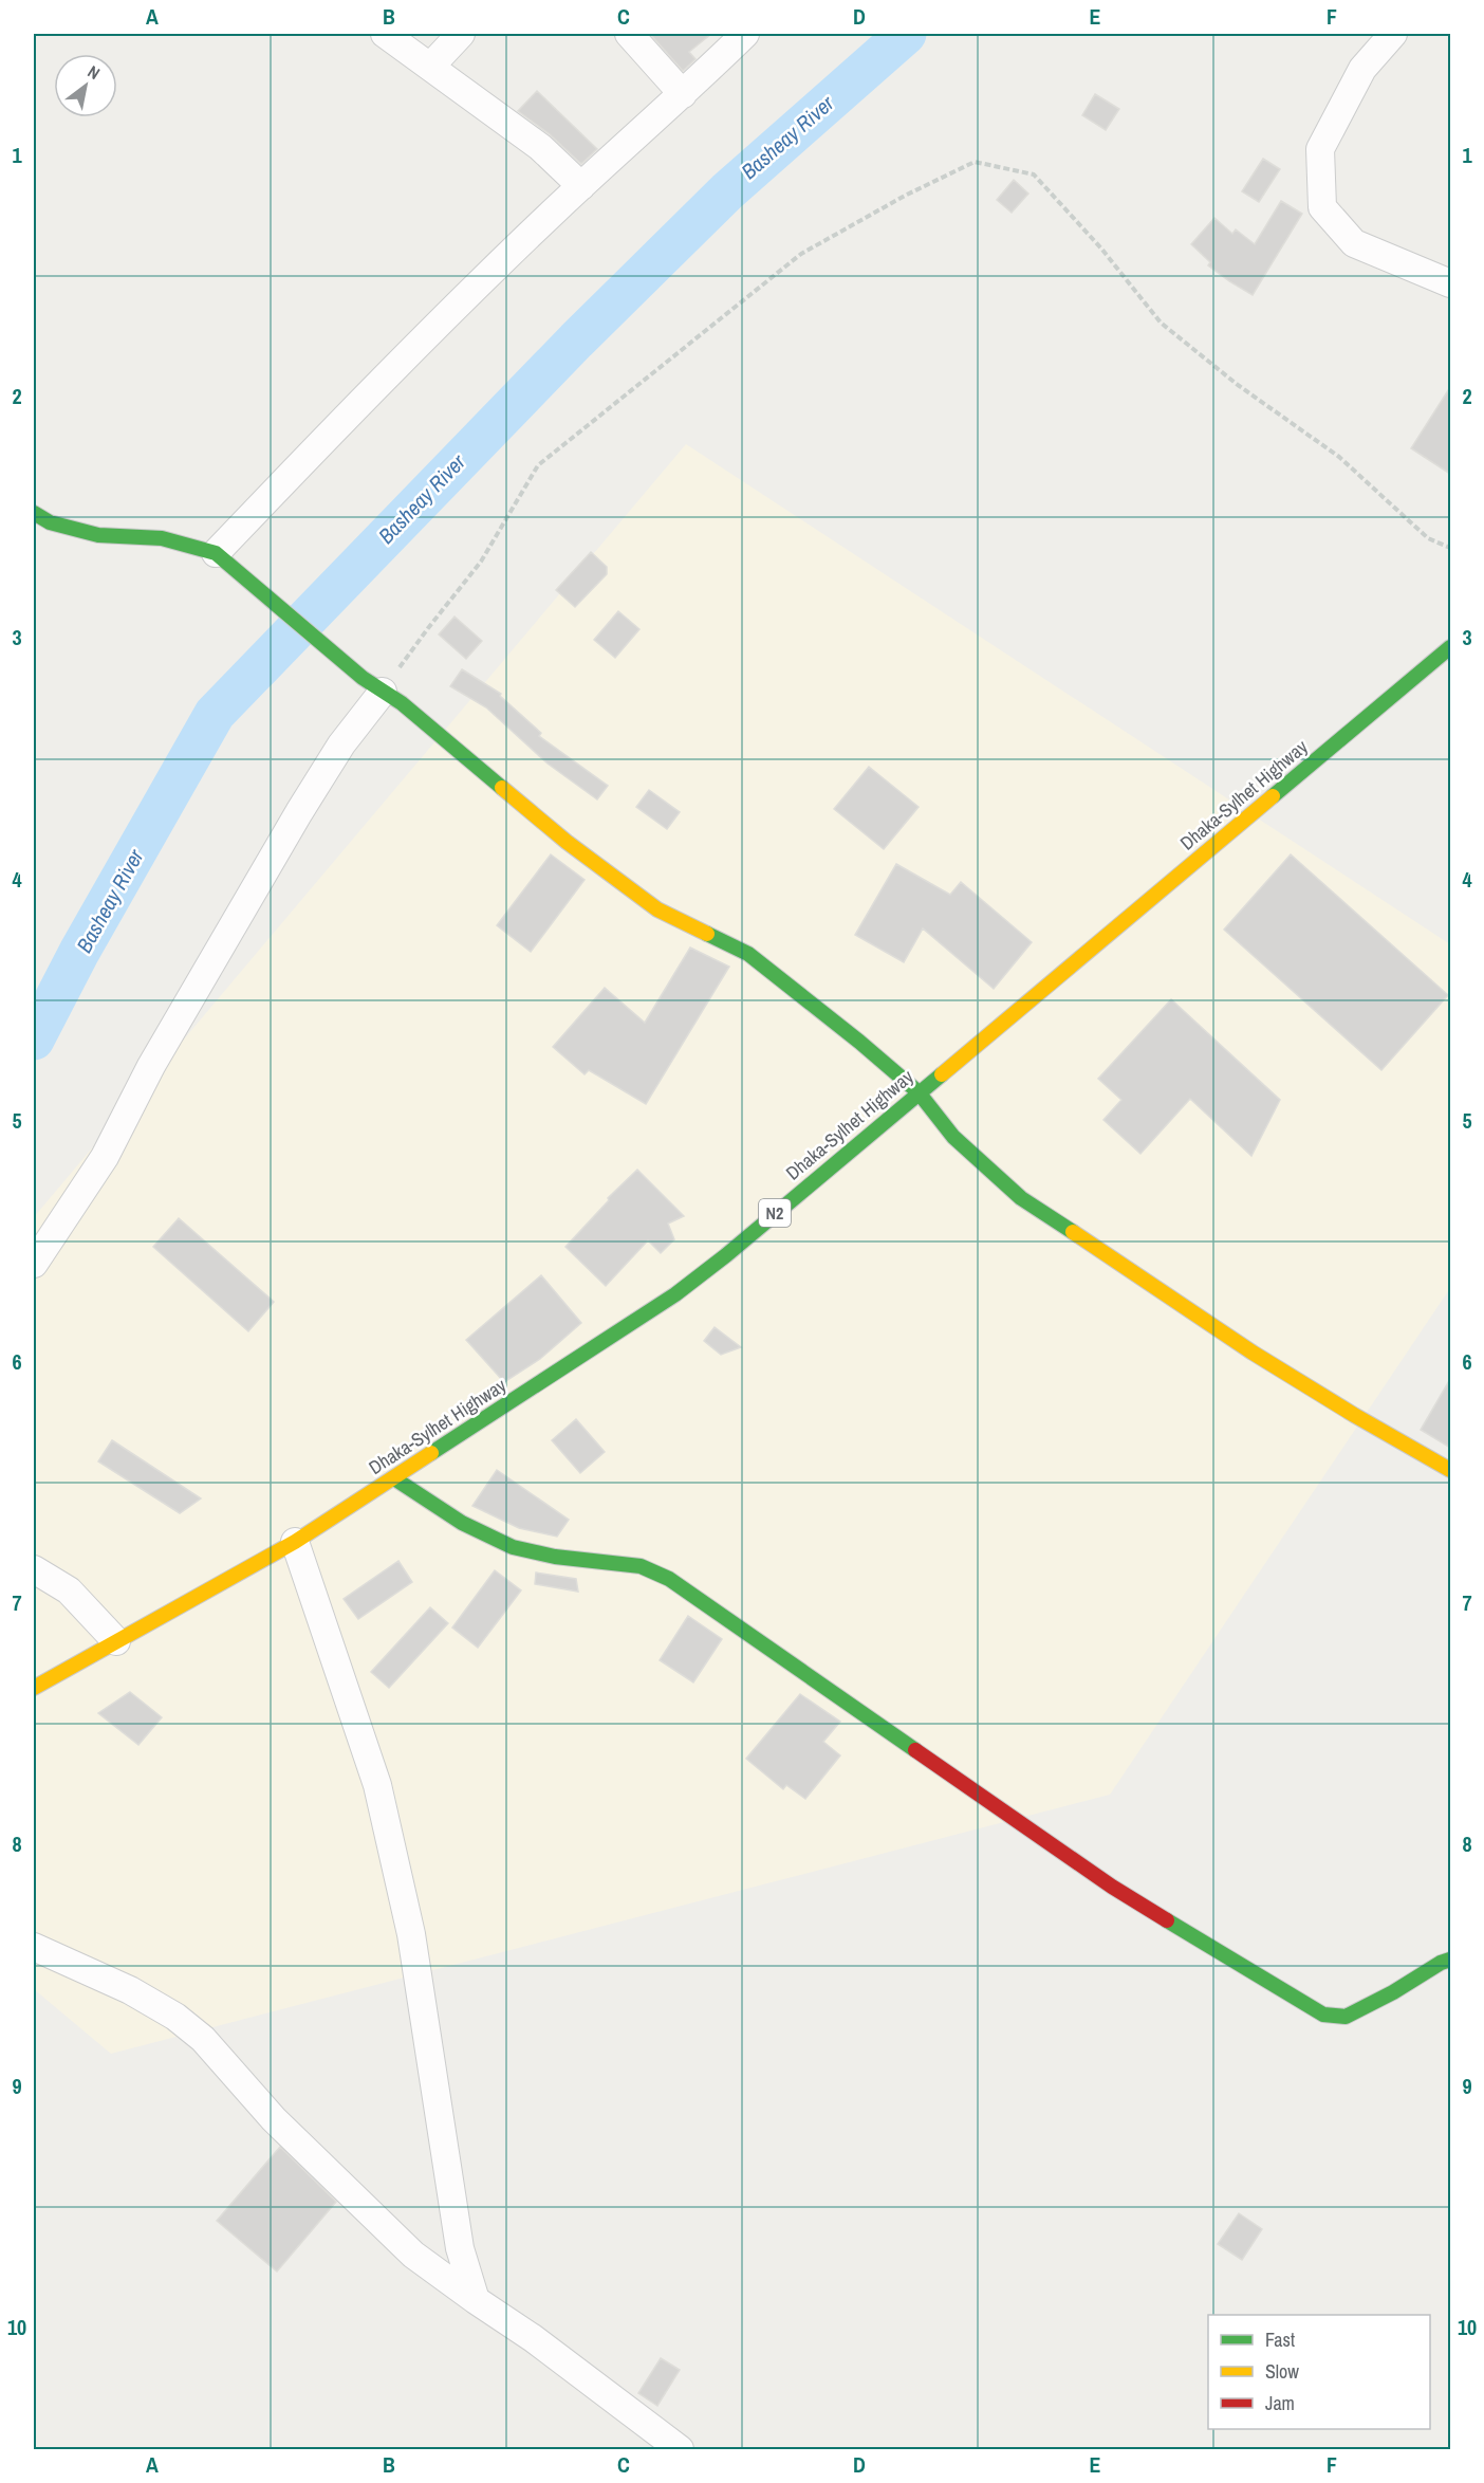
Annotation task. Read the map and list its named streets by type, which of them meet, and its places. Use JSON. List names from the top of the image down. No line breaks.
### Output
{"streets":{"main road":["Dhaka-Sylhet Highway","N2"]},"water":["Basheay River"],"legend":["Fast","Slow","Jam"],"north":"top right","grid":{"columns":["A","B","C","D","E","F"],"rows":["1","2","3","4","5","6","7","8","9","10"]}}
